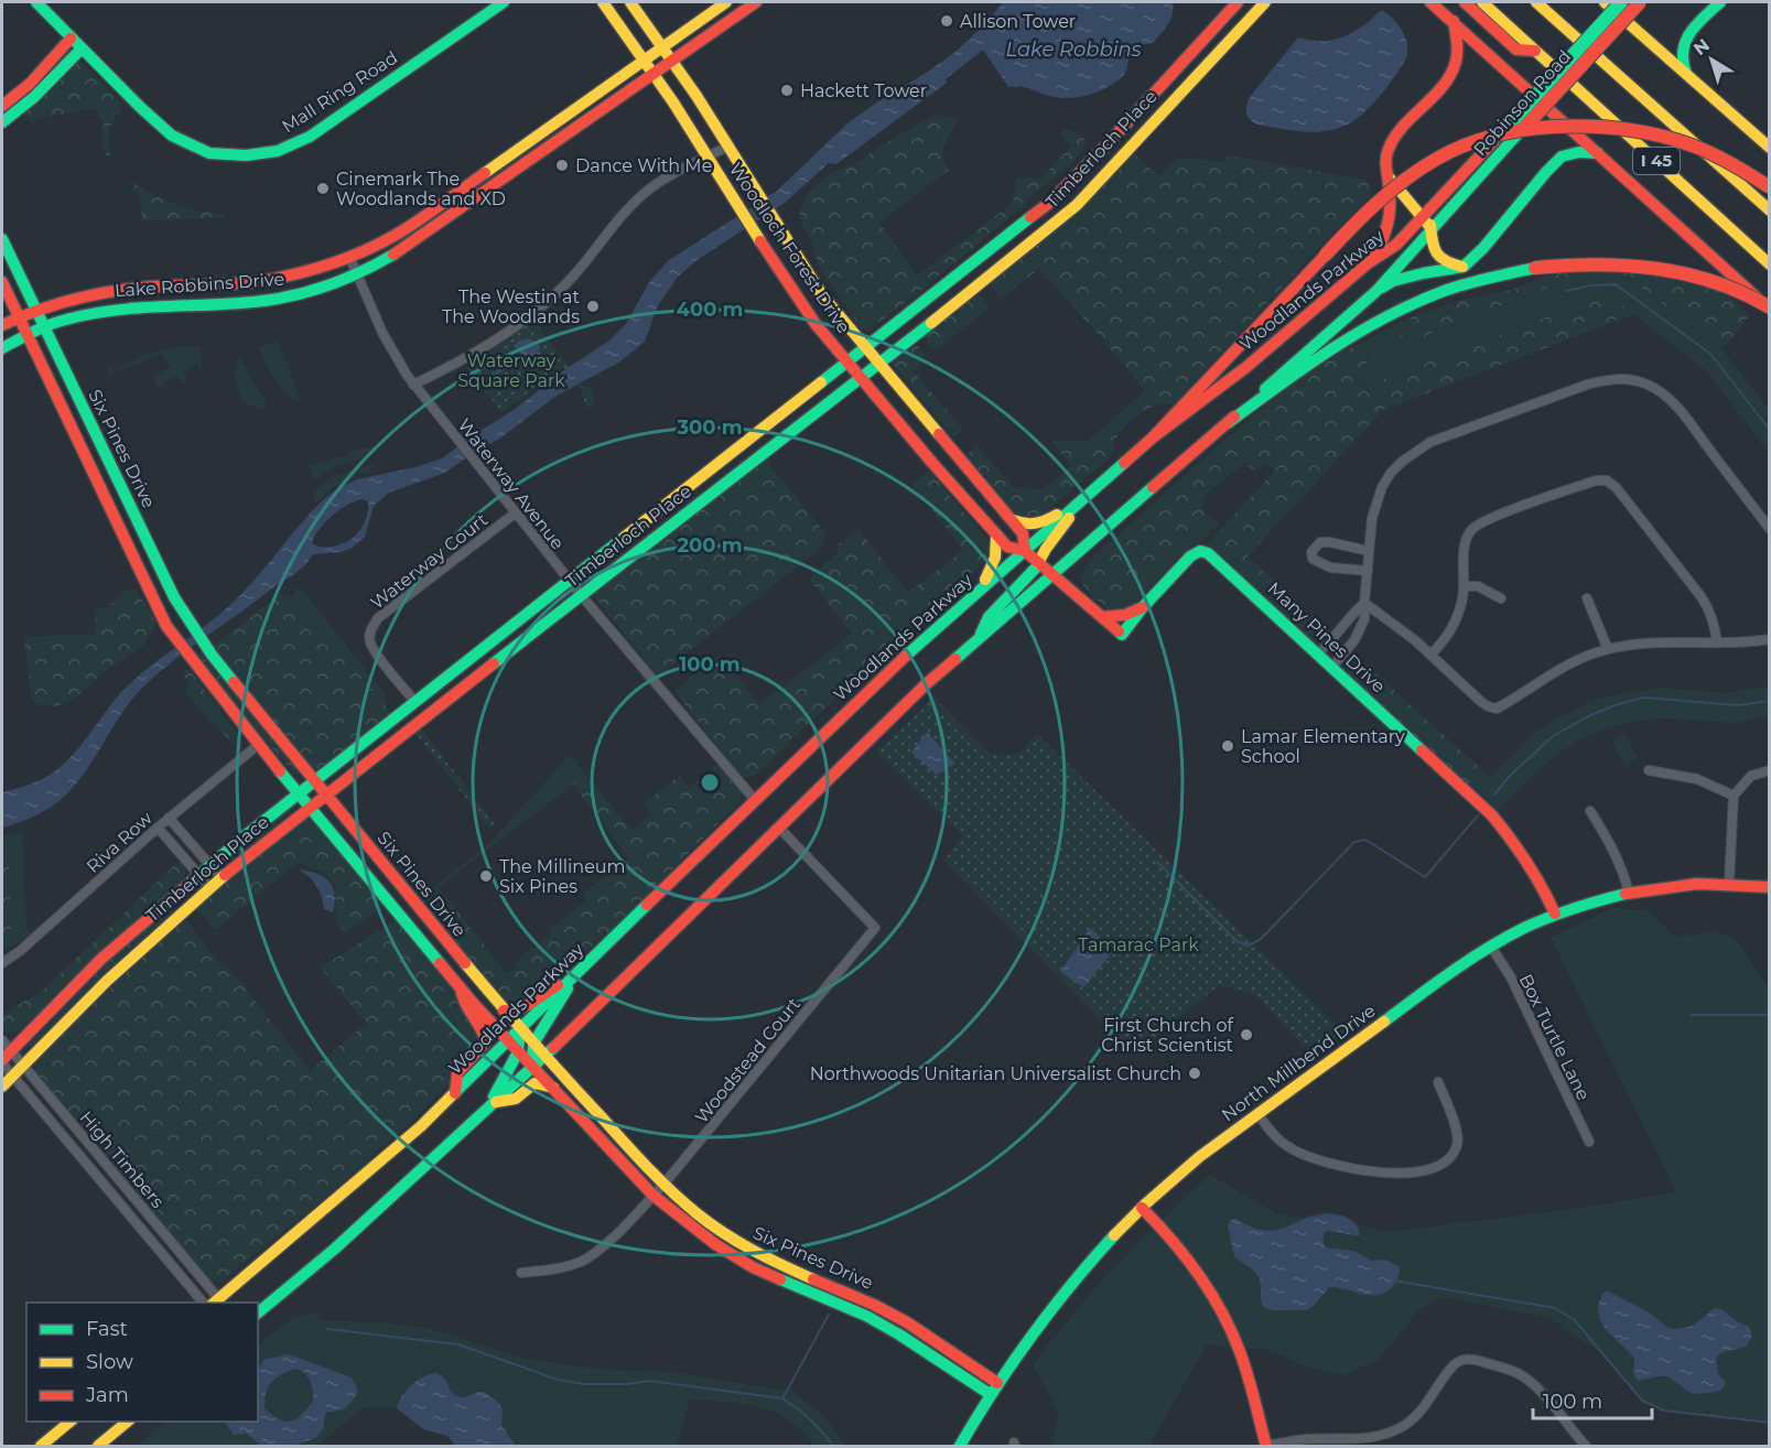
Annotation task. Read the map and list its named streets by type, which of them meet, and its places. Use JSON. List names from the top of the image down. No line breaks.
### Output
{"streets":{"main road":["Mall Ring Road","Robinson Road","Timberloch Place","I 45","Woodloch Forest Drive","Lake Robbins Drive","Woodlands Parkway","Six Pines Drive","Many Pines Drive","North Millbend Drive"],"street":["Waterway Avenue","Waterway Court","Riva Row","Box Turtle Lane","Woodstead Court","High Timbers"]},"crossings":[["Robinson Road","Woodlands Parkway"],["Timberloch Place","Woodloch Forest Drive"],["Timberloch Place","Six Pines Drive"],["Timberloch Place","Waterway Avenue"],["Timberloch Place","Waterway Court"],["Timberloch Place","High Timbers"],["Woodloch Forest Drive","Lake Robbins Drive"],["Woodloch Forest Drive","Woodlands Parkway"],["Woodloch Forest Drive","Many Pines Drive"],["Lake Robbins Drive","Six Pines Drive"],["Lake Robbins Drive","Waterway Avenue"],["Woodlands Parkway","Six Pines Drive"],["Woodlands Parkway","Waterway Avenue"],["Woodlands Parkway","Many Pines Drive"],["Woodlands Parkway","Woodstead Court"],["Woodlands Parkway","High Timbers"],["Six Pines Drive","Riva Row"],["Six Pines Drive","Woodstead Court"],["Six Pines Drive","North Millbend Drive"],["Waterway Avenue","Waterway Court"],["Many Pines Drive","North Millbend Drive"],["Box Turtle Lane","North Millbend Drive"]],"water":["Lake Robbins"],"parks":["Waterway Square Park","Tamarac Park"],"places":["Allison Tower","Hackett Tower","Dance With Me","Cinemark The Woodlands and XD","The Westin at The Woodlands","Lamar Elementary School","The Millineum Six Pines","First Church of Christ Scientist","Northwoods Unitarian Universalist Church"],"legend":["Fast","Slow","Jam"],"scale_bar":"100 m","north":"top left","rings":["400 m","300 m","200 m","100 m"]}
